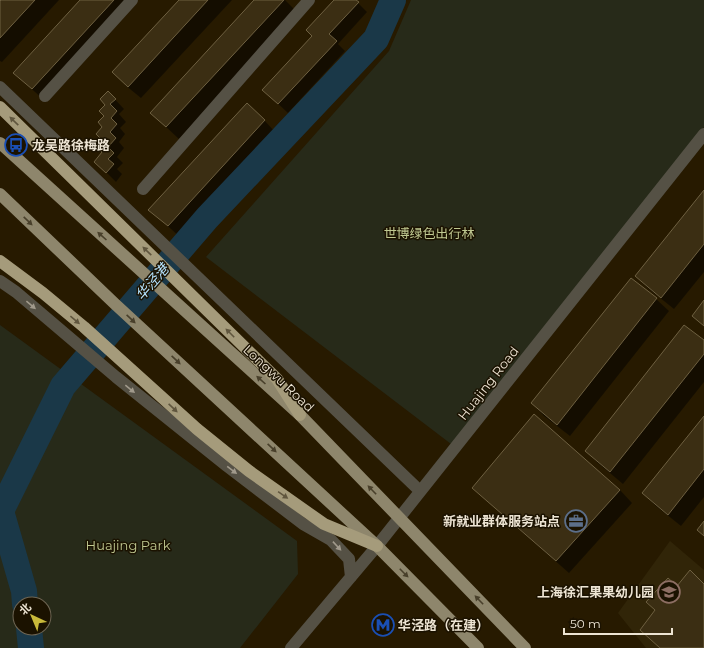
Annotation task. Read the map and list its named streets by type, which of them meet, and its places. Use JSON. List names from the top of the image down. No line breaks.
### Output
{"streets":{"main road":["Longwu Road"],"street":["Huajing Road"]},"crossings":[["Longwu Road","Huajing Road"]],"water":["华泾港"],"parks":["世博绿色出行林","Huajing Park"],"places":{"bus stop":["龙吴路徐梅路"],"office":["新就业群体服务站点"],"school or university":["上海徐汇果果幼儿园"],"metro station":["华泾路（在建）"]},"scale_bar":"50 m","north":"top left"}
